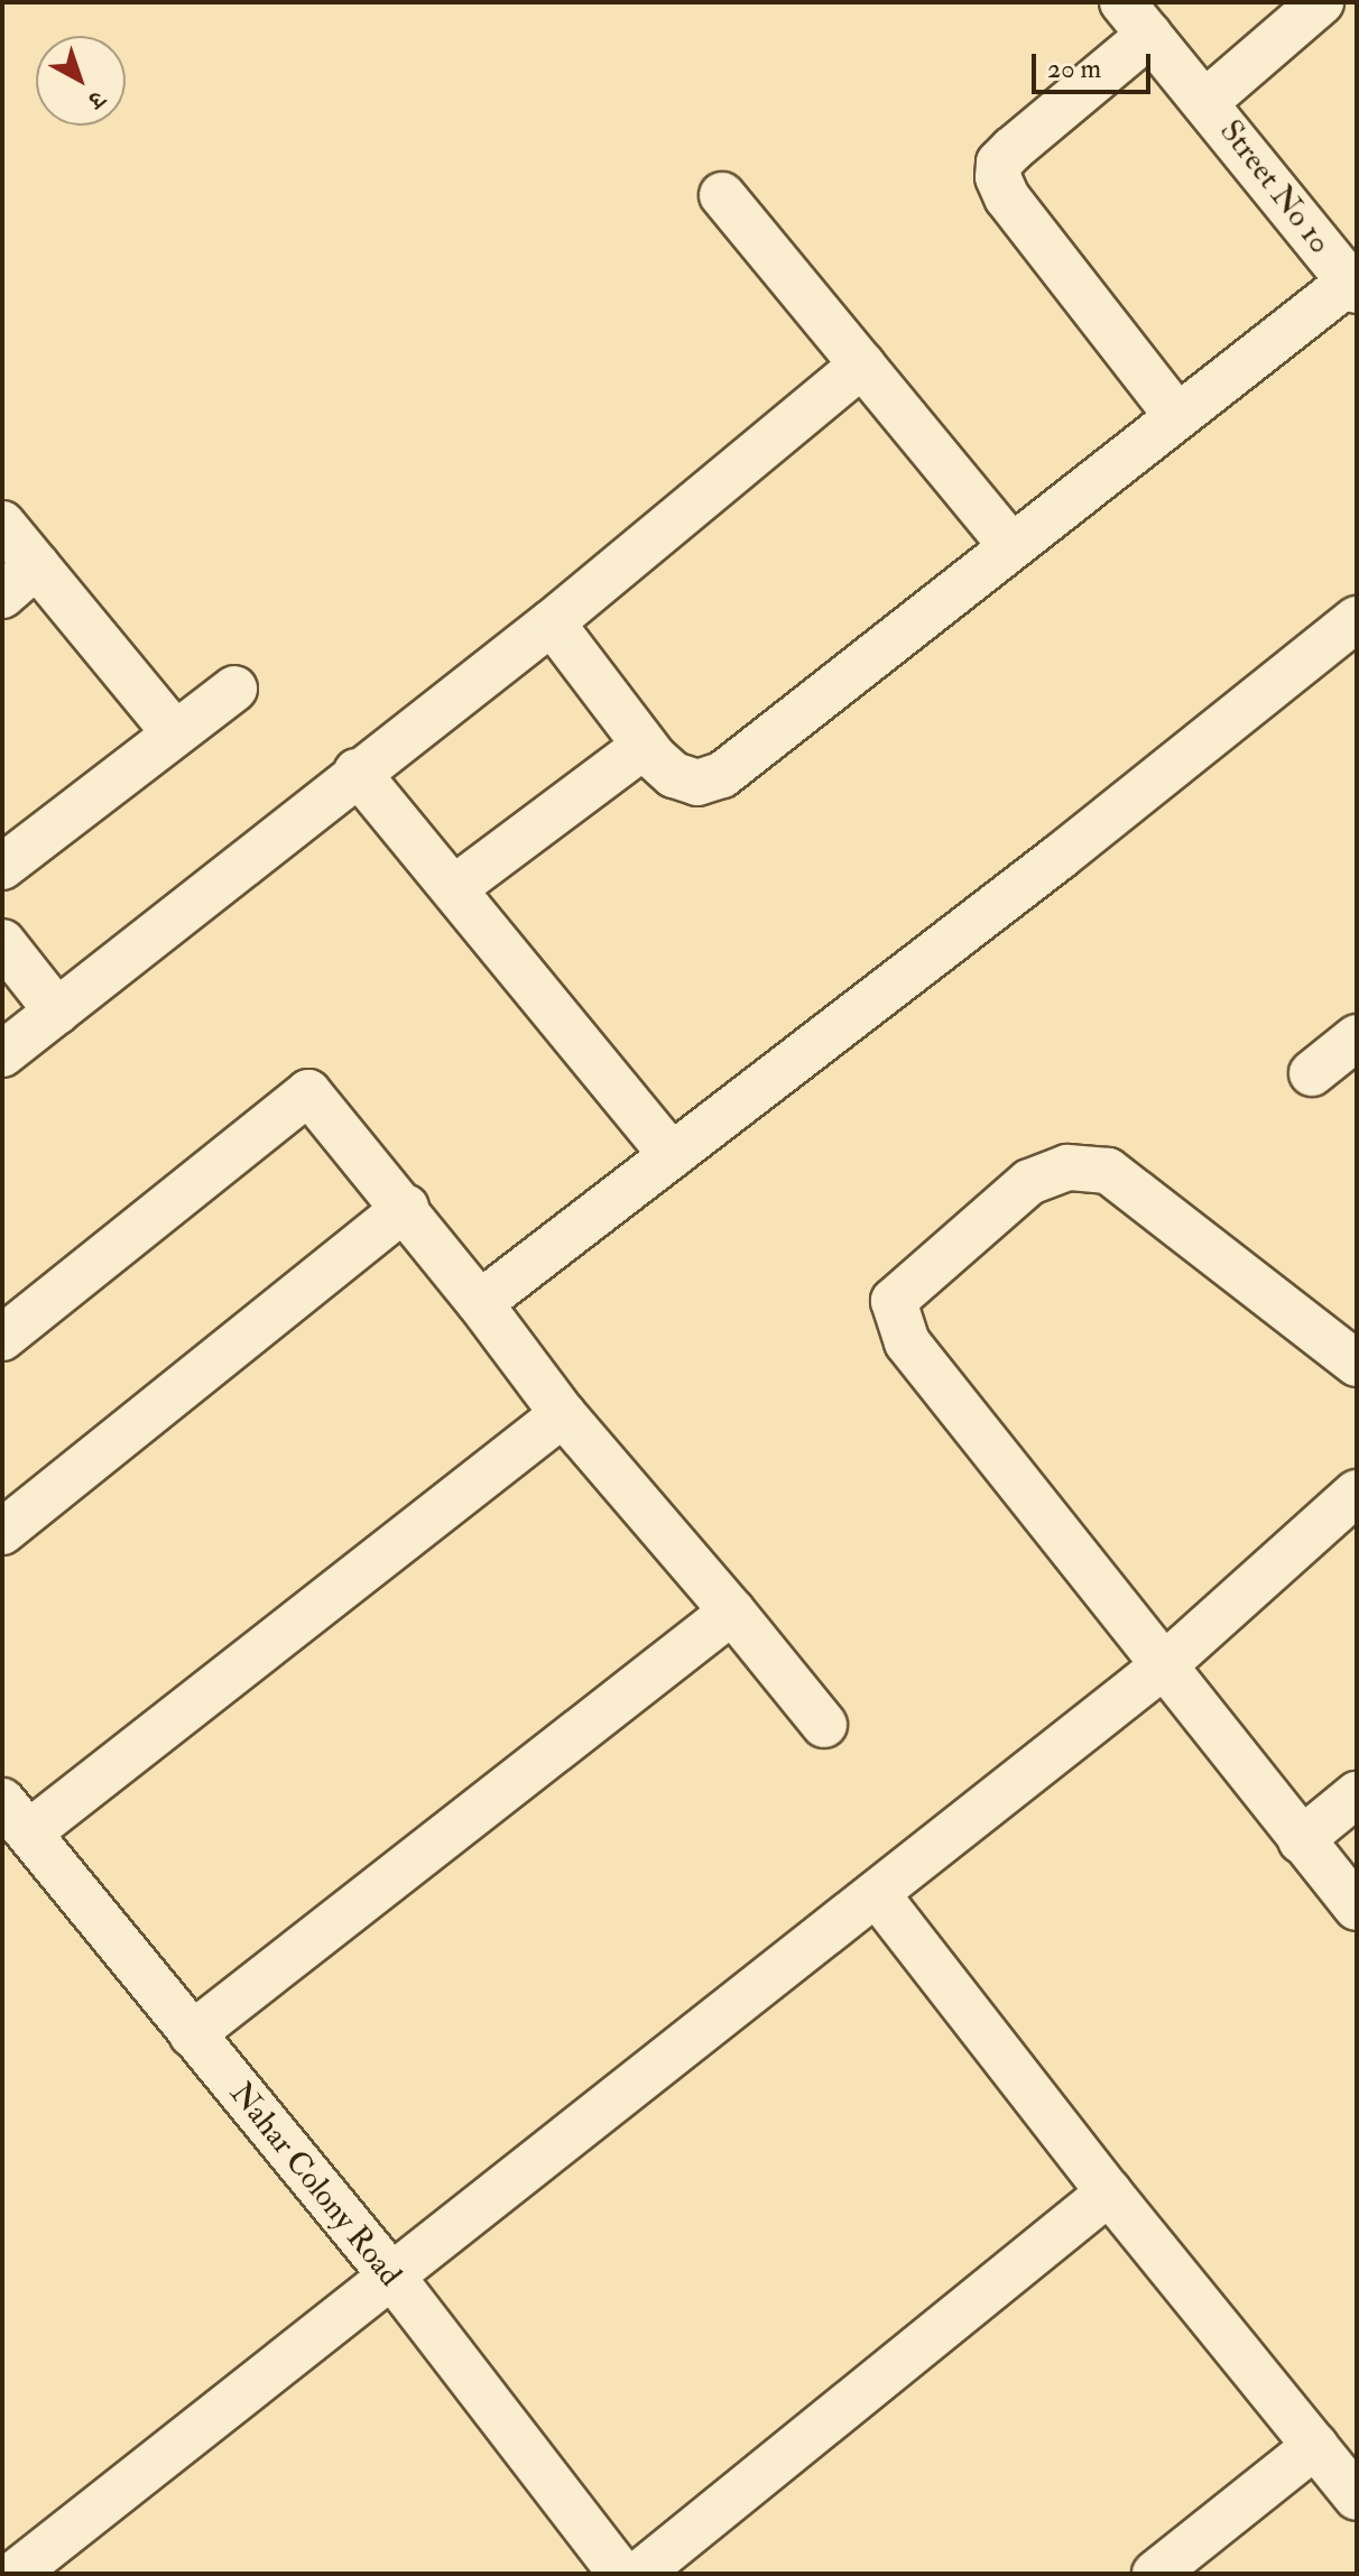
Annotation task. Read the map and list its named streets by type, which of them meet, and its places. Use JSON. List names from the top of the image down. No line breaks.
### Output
{"streets":{"street":["Street No 10","Nahar Colony Road"]},"scale_bar":"20 m","north":"bottom right"}
